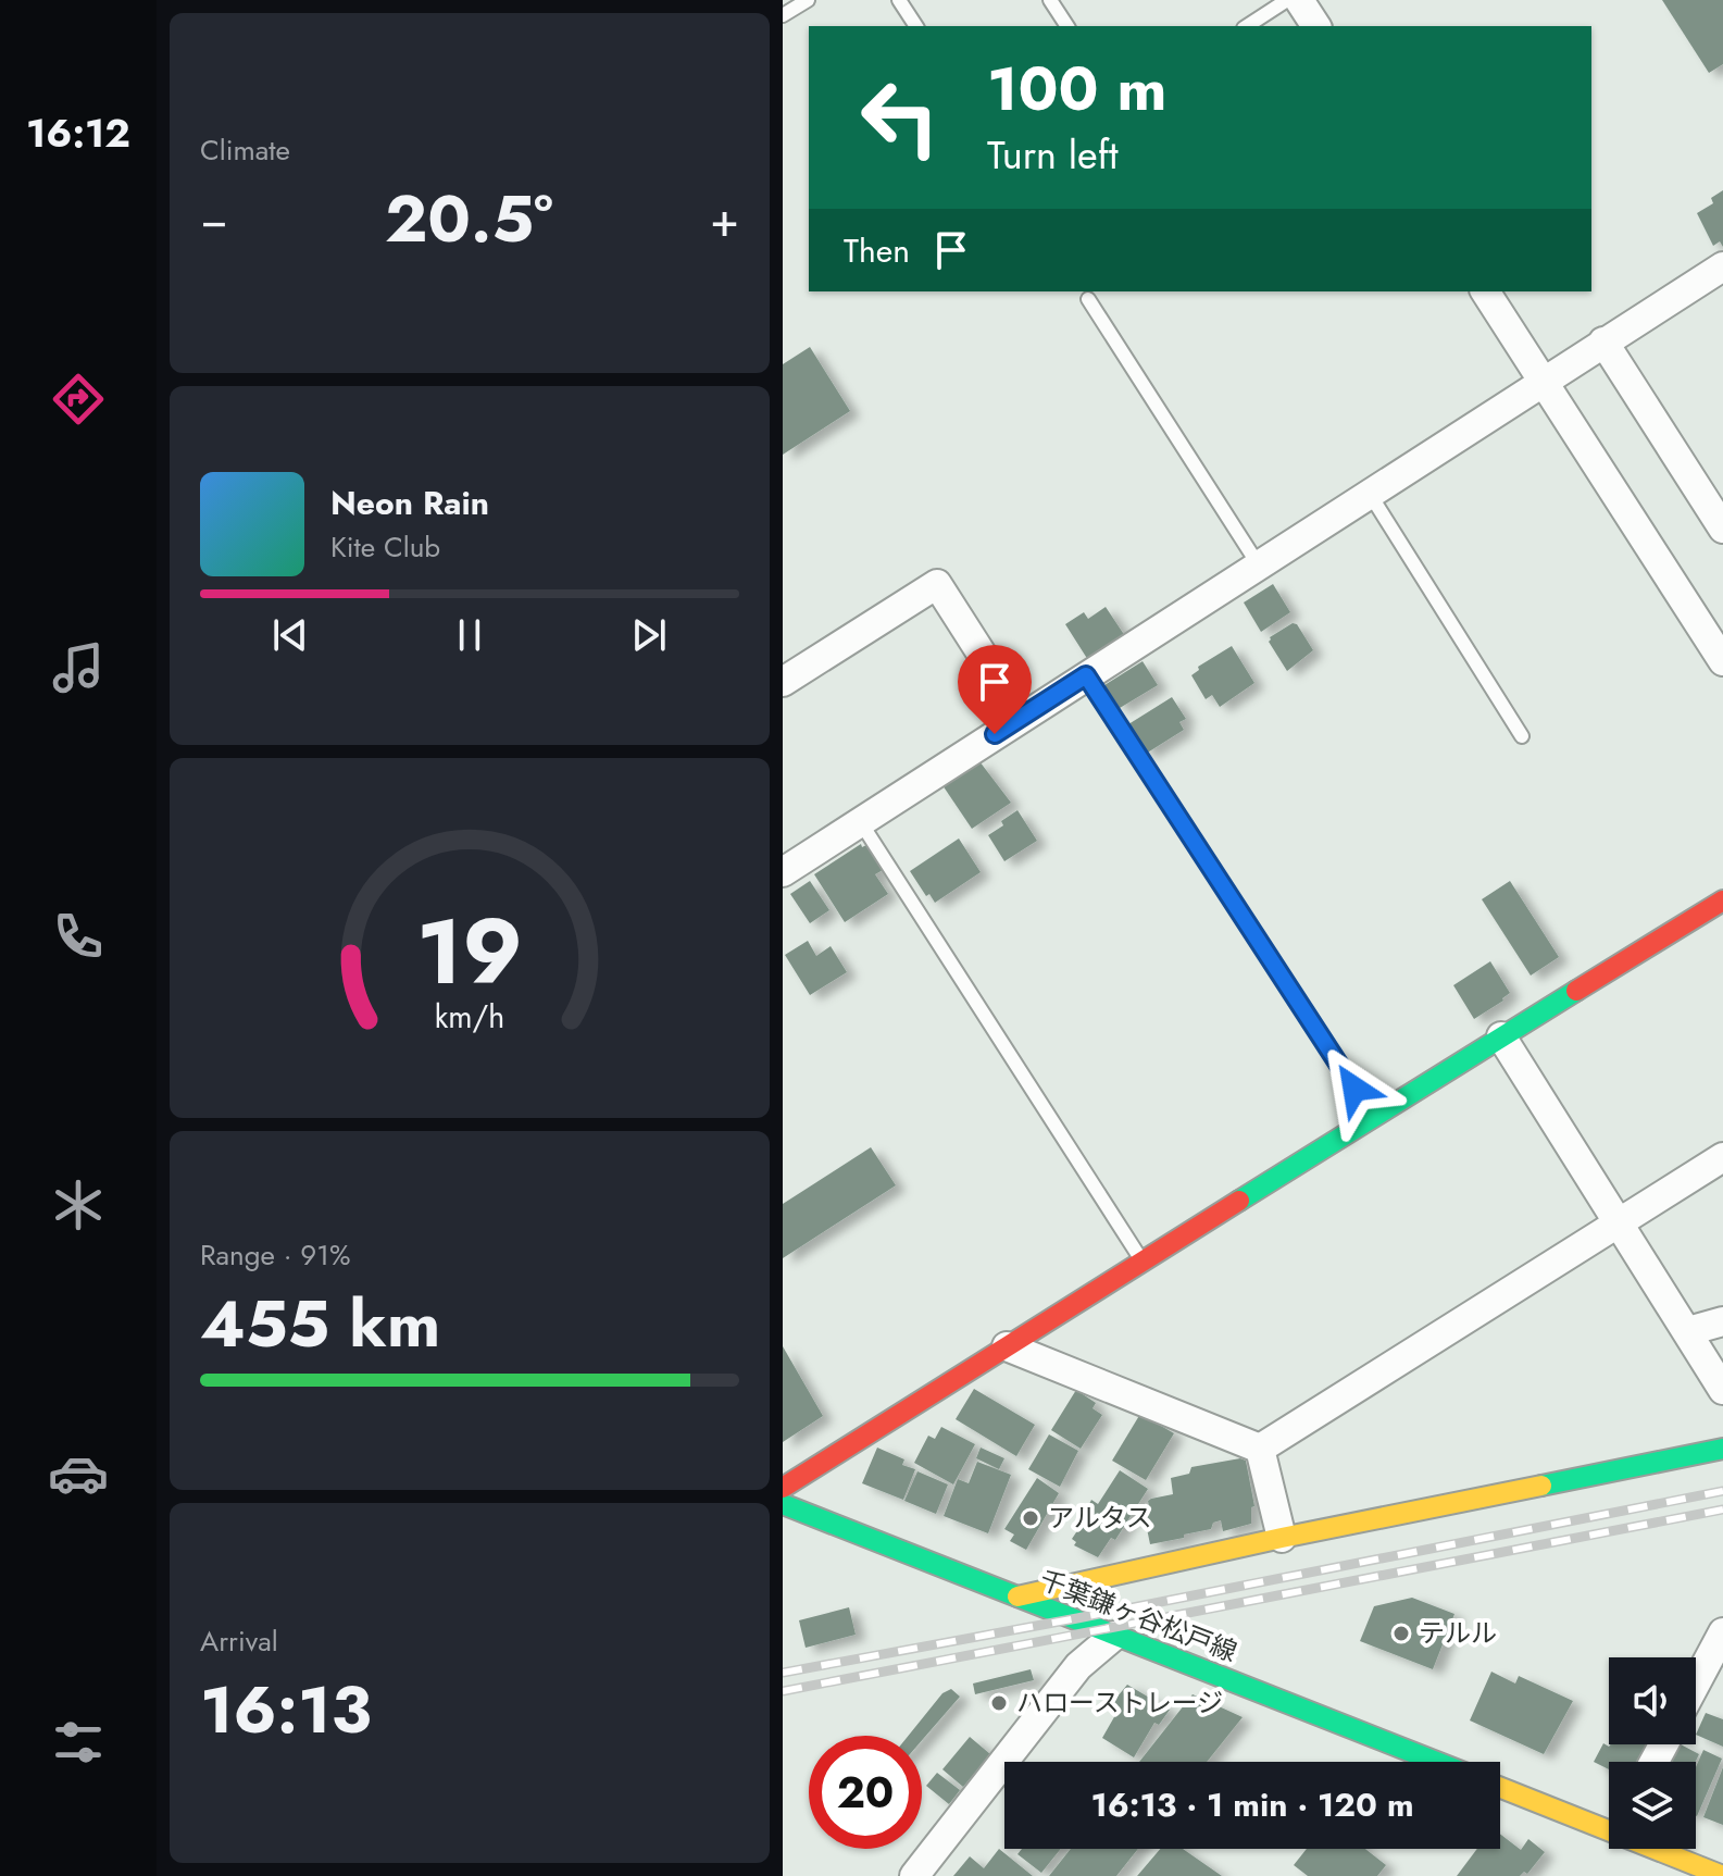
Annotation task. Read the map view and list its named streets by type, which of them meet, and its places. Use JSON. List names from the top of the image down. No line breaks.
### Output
{"streets":{"street":["千葉鎌ヶ谷松戸線"]},"places":["アルタス","テルル","ハローストレージ"],"page":{"tabs":"16:12","tile":["Climate",["Range · 91%","455 km"],["Arrival","16:13"]],"turn":["100 m","Turn left"],"heat":["−","20.5°","+"],"then":"Then","song":["Neon Rain","Kite Club"],"limit":"20","trip":"16:13 · 1 min · 120 m","gauge":["19","km/h"]}}
